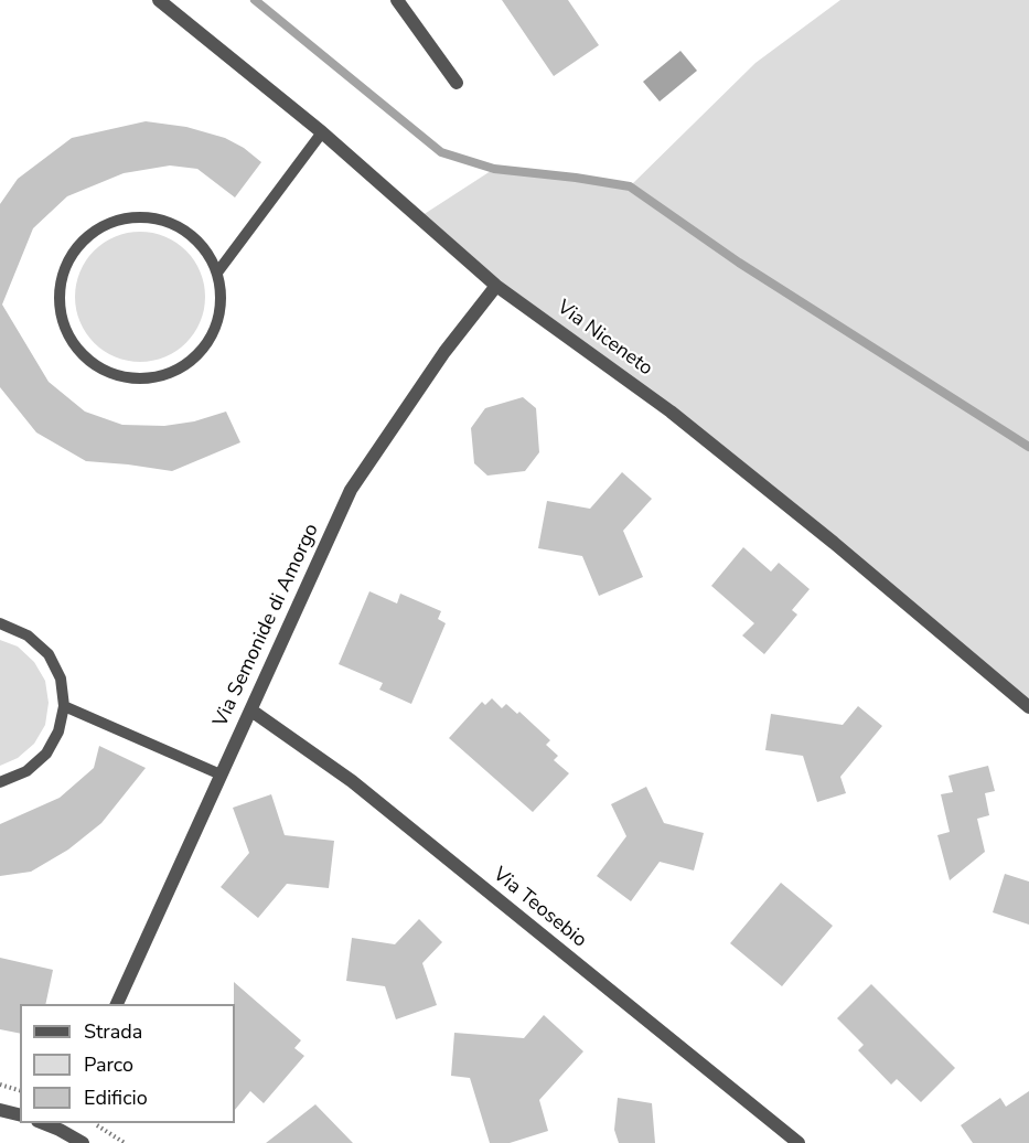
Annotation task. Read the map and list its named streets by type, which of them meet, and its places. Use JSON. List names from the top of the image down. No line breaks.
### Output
{"streets":{"street":["Via Niceneto","Via Semonide di Amorgo","Via Teosebio"]},"crossings":[["Via Niceneto","Via Semonide di Amorgo"],["Via Semonide di Amorgo","Via Teosebio"]],"legend":["Strada","Parco","Edificio"]}
